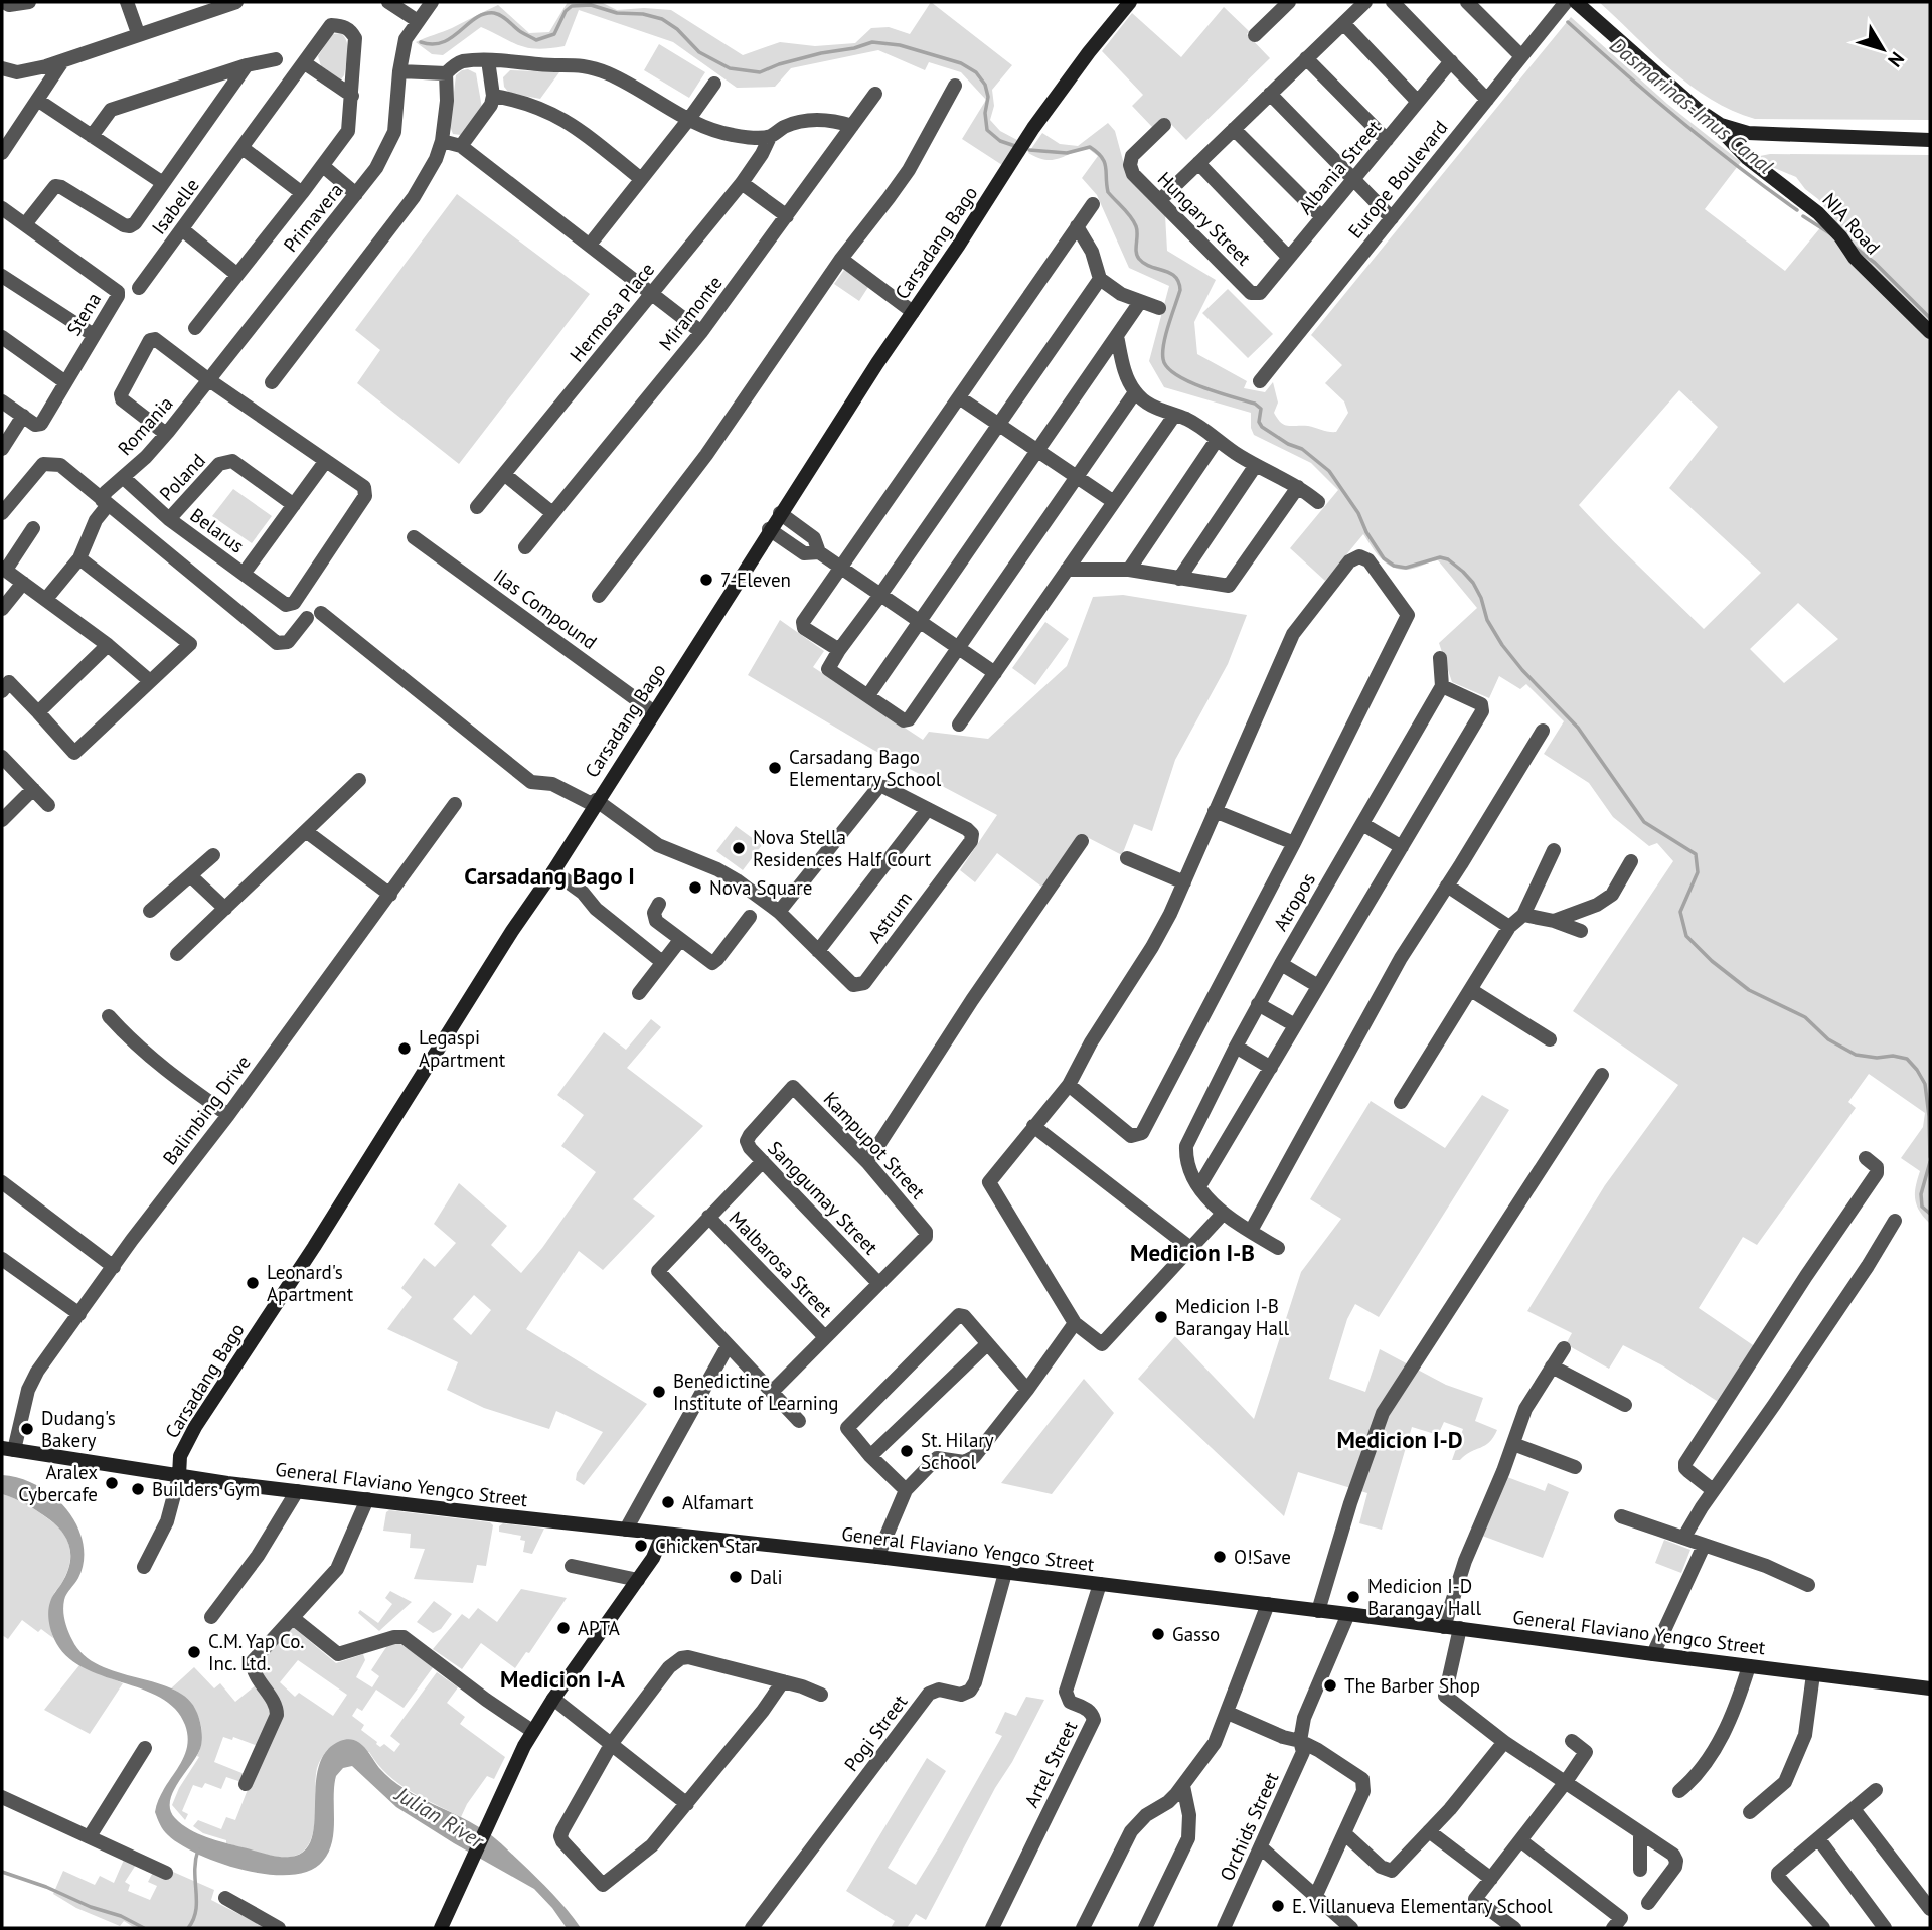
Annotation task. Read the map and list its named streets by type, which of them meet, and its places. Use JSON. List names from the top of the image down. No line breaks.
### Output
{"streets":{"street":["Albania Street","Europe Boulevard","Isabelle","Primavera","Hungary Street","NIA Road","Carsadang Bago","Hermosa Place","Miramonte","Stena","Romania","Poland","Belarus","Ilas Compound","Atropos","Astrum","Balimbing Drive","Kampupot Street","Sanggumay Street","Malbarosa Street","General Flaviano Yengco Street","Pogi Street","Artel Street","Orchids Street"]},"crossings":[["Albania Street","Hungary Street"],["Primavera","Romania"],["Carsadang Bago","Ilas Compound"],["Carsadang Bago","General Flaviano Yengco Street"],["Romania","Belarus"],["Poland","Belarus"],["Balimbing Drive","General Flaviano Yengco Street"],["Kampupot Street","Sanggumay Street"],["General Flaviano Yengco Street","Pogi Street"],["General Flaviano Yengco Street","Artel Street"],["General Flaviano Yengco Street","Orchids Street"]],"districts":["Carsadang Bago I","Medicion I-B","Medicion I-D","Medicion I-A"],"water":["Dasmarinas-Imus Canal","Julian River"],"places":["7-Eleven","Carsadang Bago Elementary School","Nova Stella Residences Half Court","Nova Square","Legaspi Apartment","Leonard's Apartment","Medicion I-B Barangay Hall","Benedictine Institute of Learning","Dudang's Bakery","St. Hilary School","Aralex Cybercafe","Builders Gym","Alfamart","Chicken Star","O!Save","Dali","Medicion I-D Barangay Hall","APTA","Gasso","C.M. Yap Co. Inc. Ltd.","The Barber Shop","E. Villanueva Elementary School"],"north":"bottom right"}
